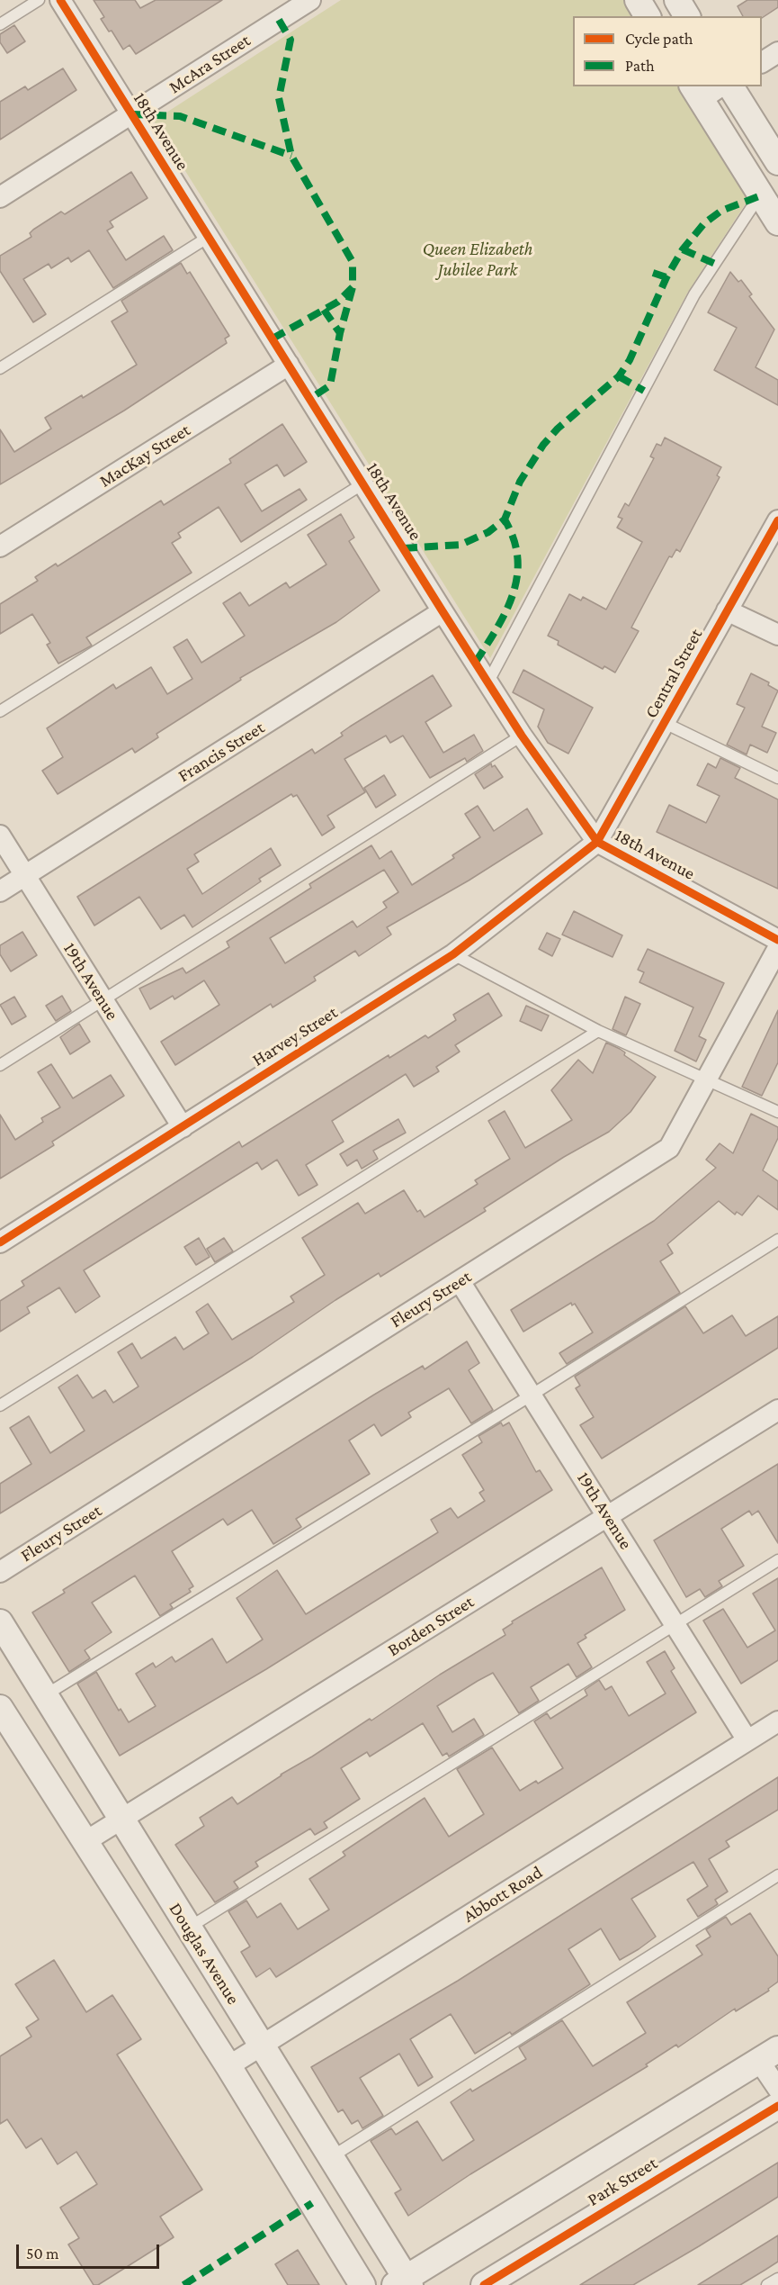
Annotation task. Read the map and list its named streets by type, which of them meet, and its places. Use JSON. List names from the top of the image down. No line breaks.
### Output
{"streets":{"street":["McAra Street","18th Avenue","MacKay Street","Central Street","Francis Street","19th Avenue","Harvey Street","Fleury Street","Borden Street","Abbott Road","Douglas Avenue","Park Street"]},"crossings":[["McAra Street","18th Avenue"],["18th Avenue","MacKay Street"],["18th Avenue","Central Street"],["18th Avenue","Francis Street"],["18th Avenue","Harvey Street"],["Central Street","Harvey Street"],["Francis Street","19th Avenue"],["19th Avenue","Harvey Street"],["19th Avenue","Fleury Street"],["19th Avenue","Borden Street"],["19th Avenue","Abbott Road"],["Borden Street","Douglas Avenue"],["Abbott Road","Douglas Avenue"],["Douglas Avenue","Park Street"]],"parks":["Queen Elizabeth Jubilee Park"],"legend":["Cycle path","Path"],"scale_bar":"50 m"}
